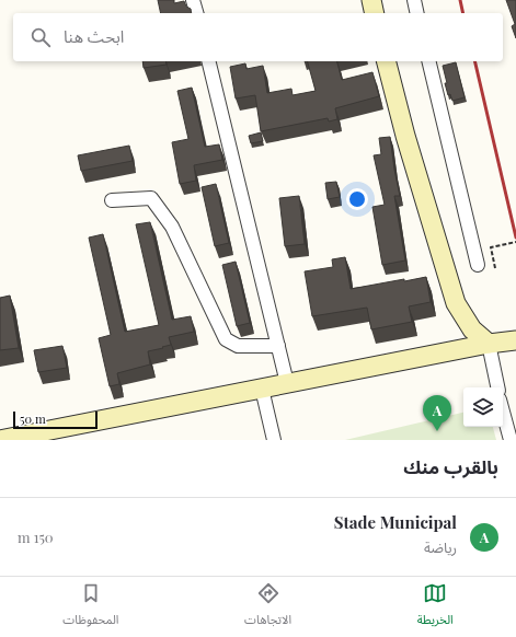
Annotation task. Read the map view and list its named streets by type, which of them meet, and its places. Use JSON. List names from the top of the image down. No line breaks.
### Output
{"scale_bar":"50 m","page":{"search":"ابحث هنا","pins":"A","scale":"50 m","heading":"بالقرب منك","list":[{"mark":"A","name":"Stade Municipal","note":"رياضة","value":"150 m"}],"nav":["الخريطة","الاتجاهات","المحفوظات"]}}
